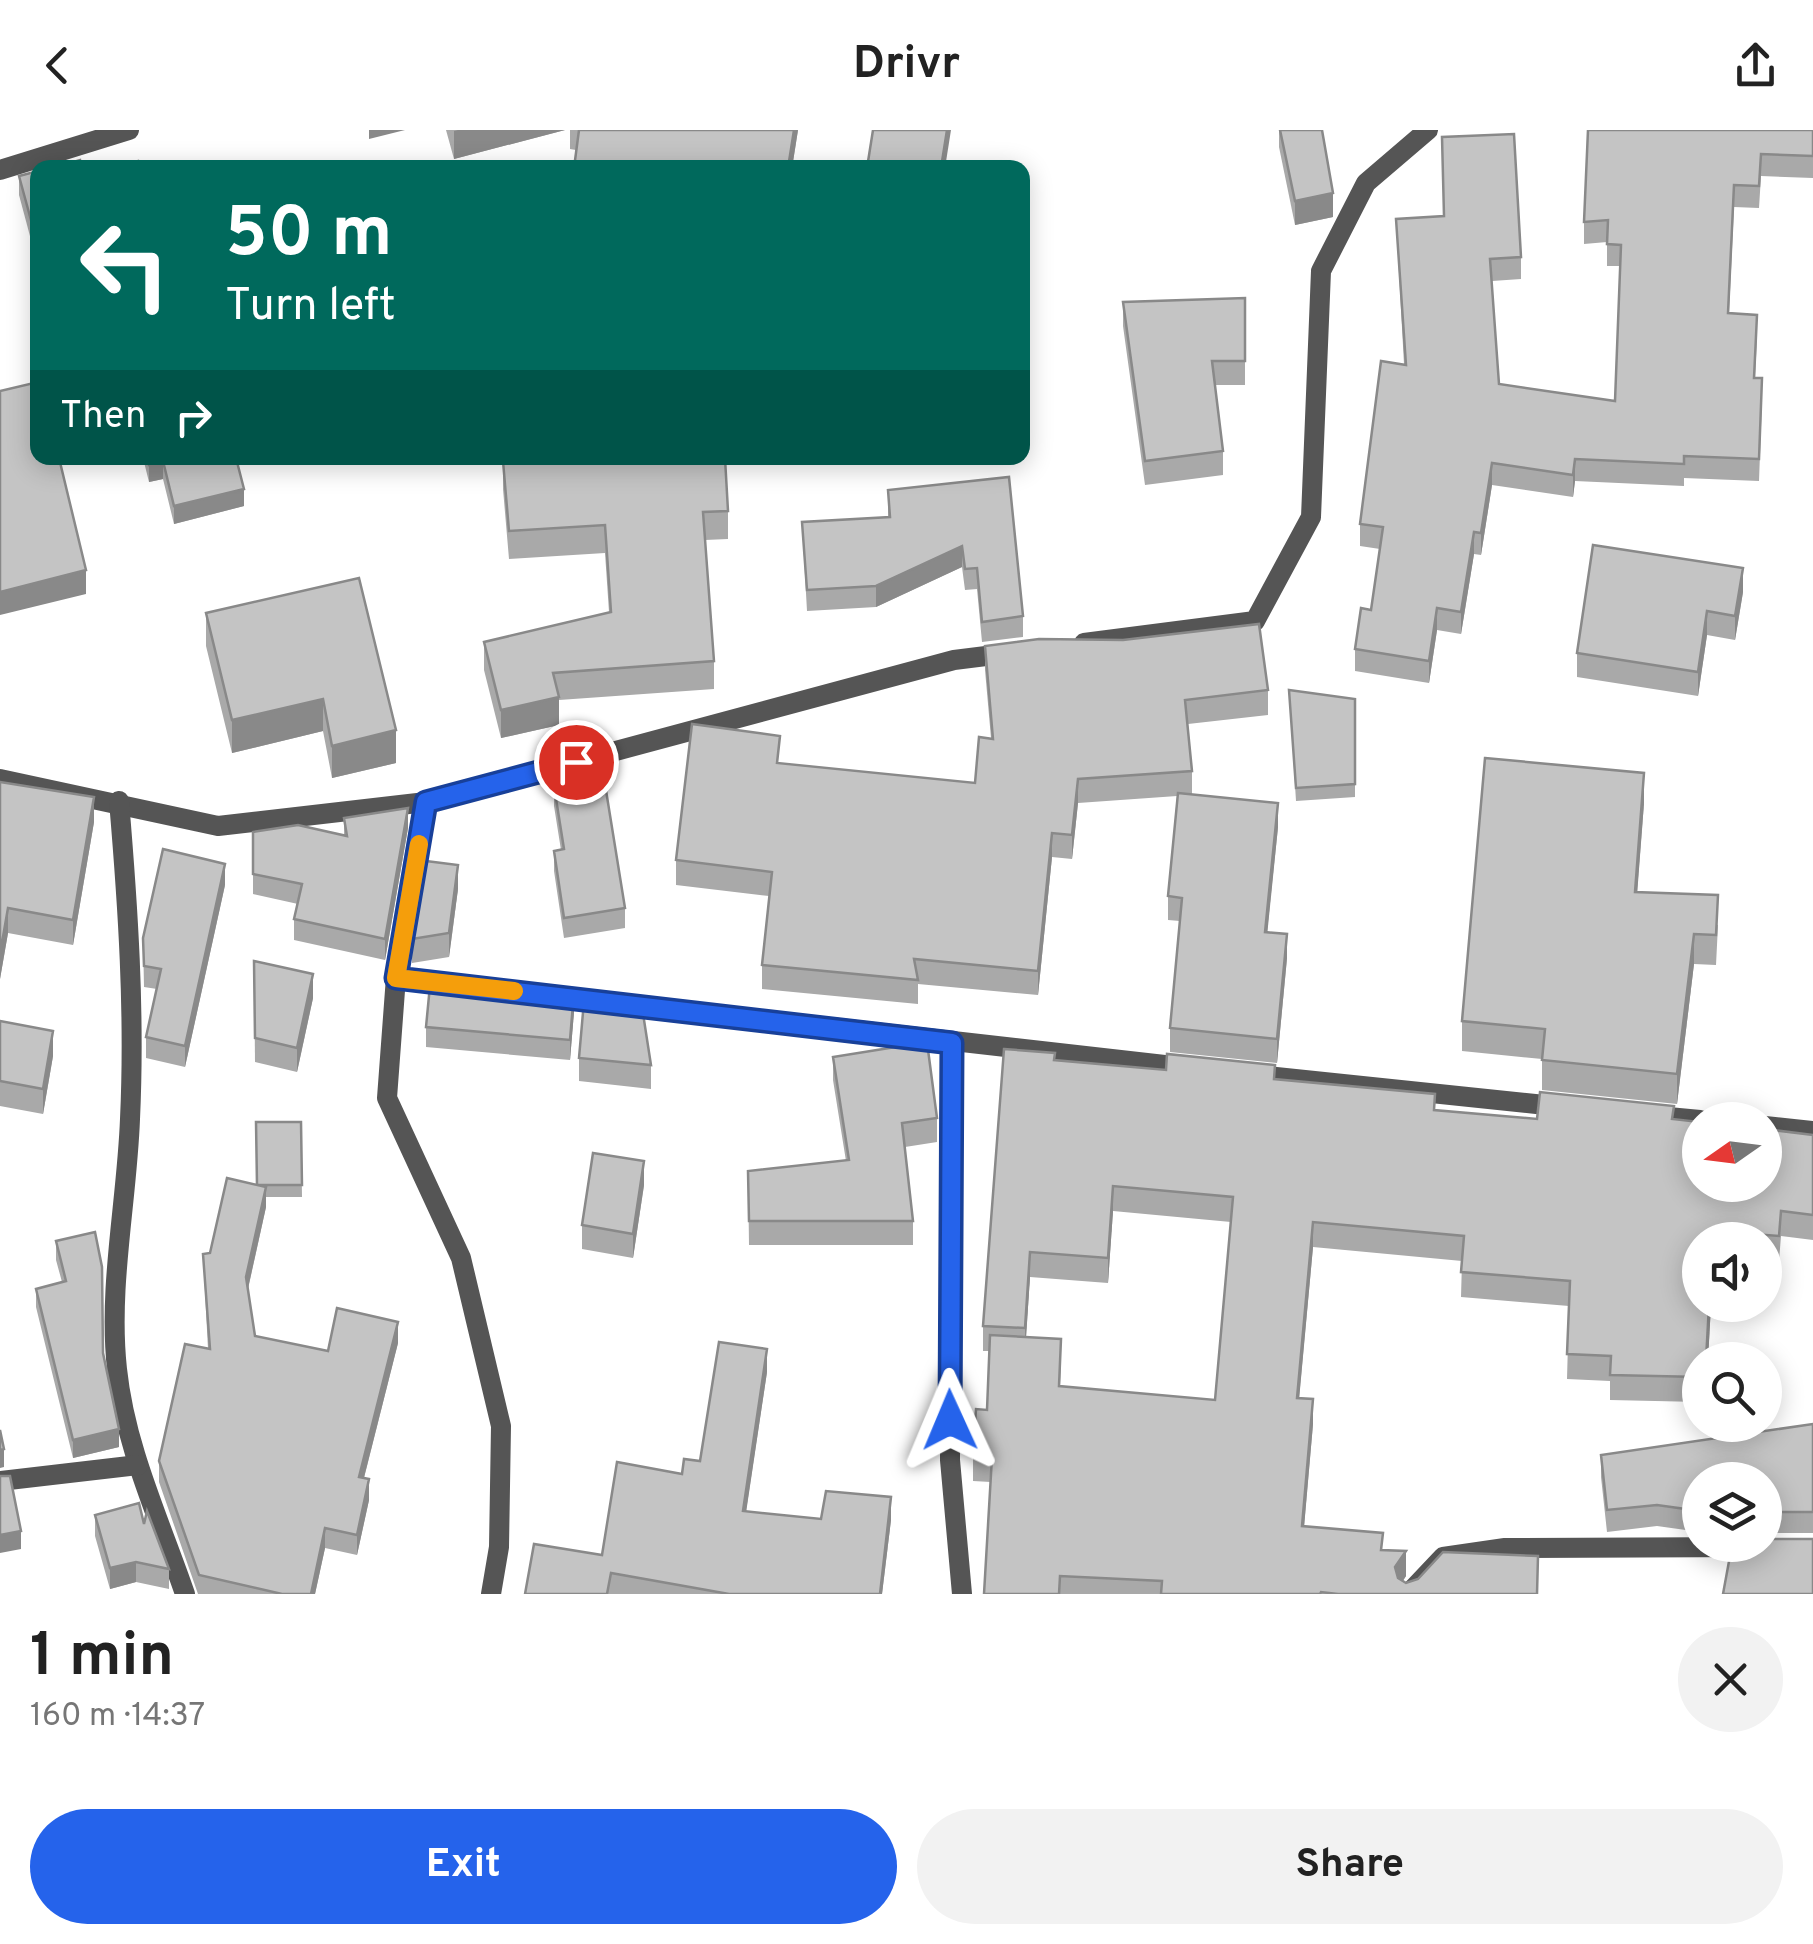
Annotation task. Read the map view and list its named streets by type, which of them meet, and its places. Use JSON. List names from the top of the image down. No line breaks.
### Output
{"north":"left","page":{"header":"Drivr","turn":["50 m","Turn left"],"then":"Then","heading":["1 min","160 m · 14:37"],"buttons":["Exit","Share"]}}
